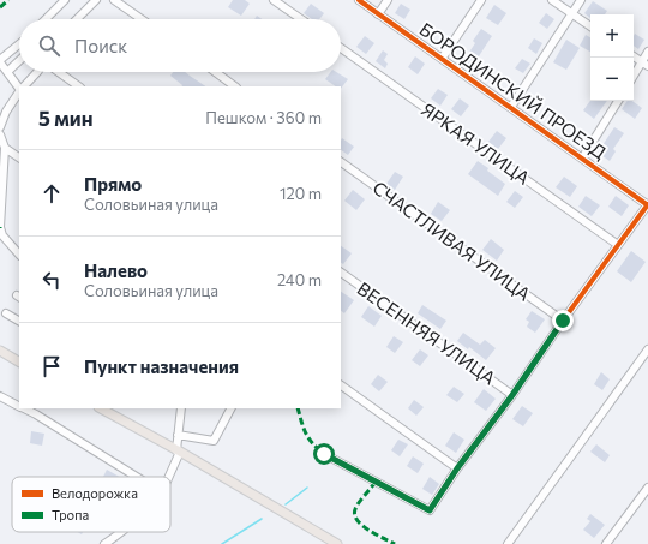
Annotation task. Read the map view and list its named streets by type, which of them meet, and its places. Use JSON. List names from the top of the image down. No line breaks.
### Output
{"streets":{"street":["БОРОДИНСКИЙ ПРОЕЗД","ЯРКАЯ УЛИЦА","СЧАСТЛИВАЯ УЛИЦА","ВЕСЕННЯЯ УЛИЦА"]},"legend":["Велодорожка","Тропа"],"page":{"map_buttons":["+","−"],"search":"Поиск","heading":["5 мин","Пешком · 360 m"],"list":[["Прямо","Соловьиная улица","120 m"],["Налево","Соловьиная улица","240 m"],"Пункт назначения"]}}
